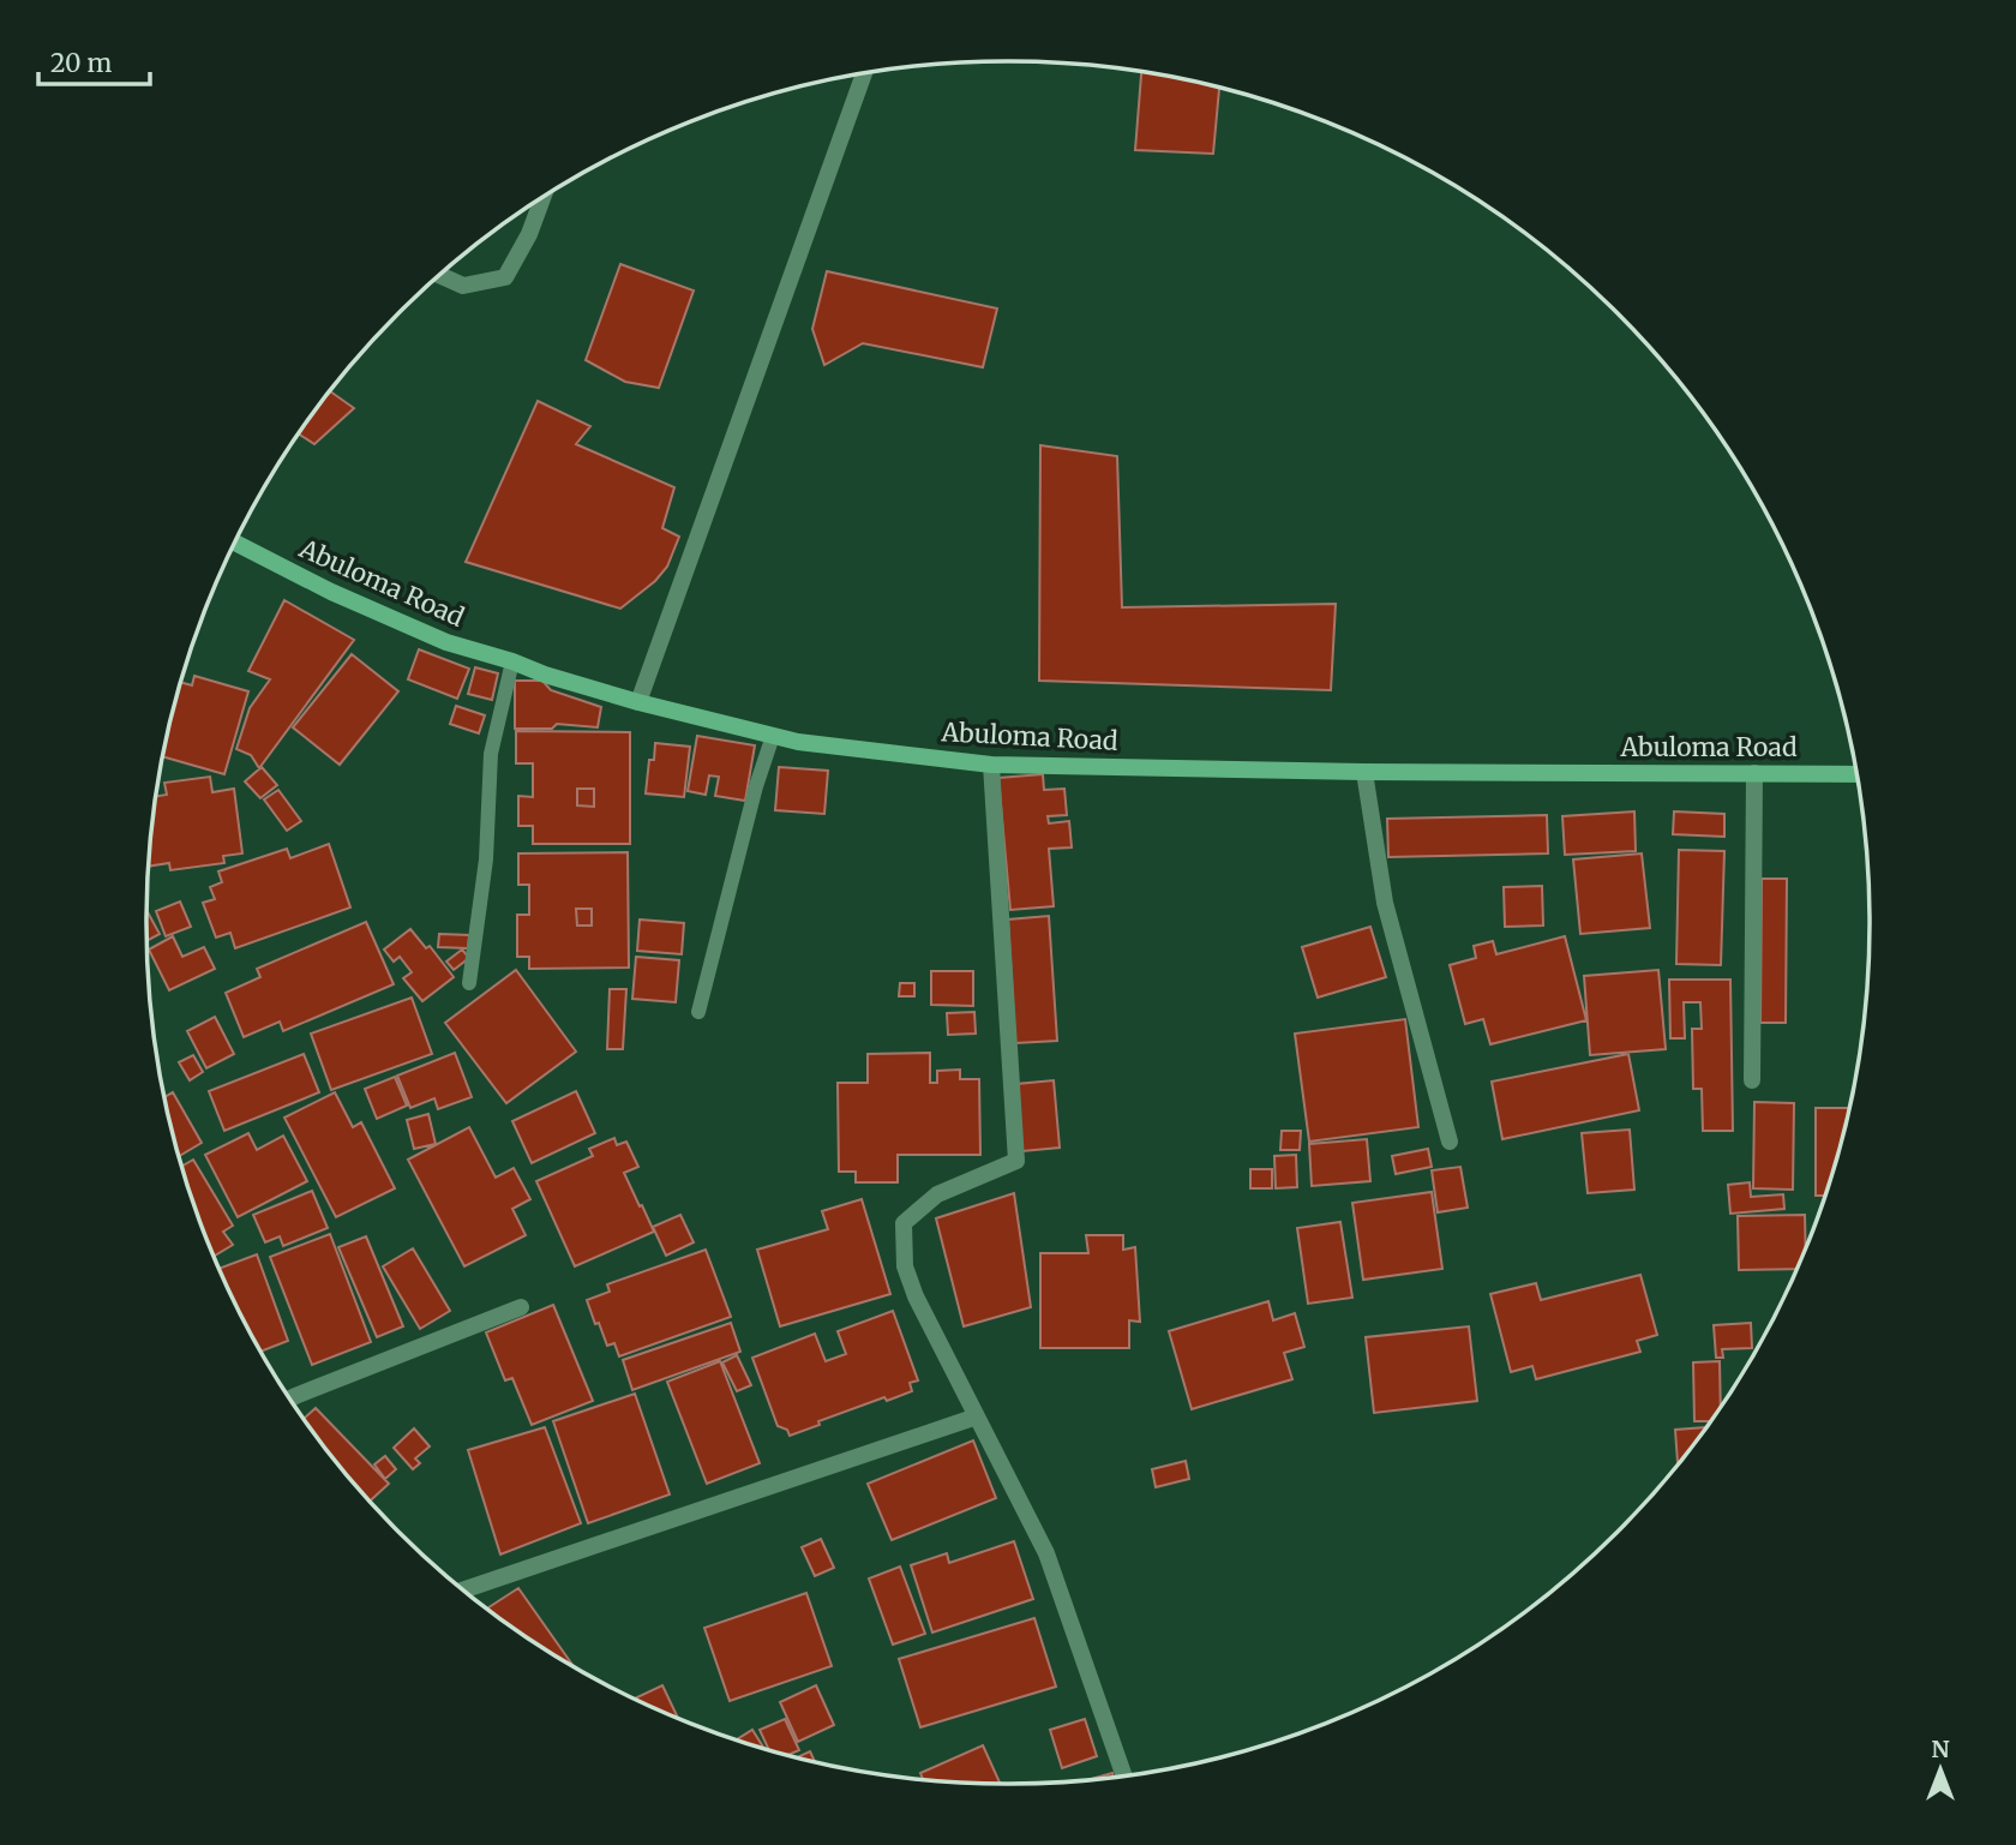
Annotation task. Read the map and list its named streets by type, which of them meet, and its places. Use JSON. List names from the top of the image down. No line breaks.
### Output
{"streets":{"street":["Abuloma Road"]},"scale_bar":"20 m","north":"top"}
